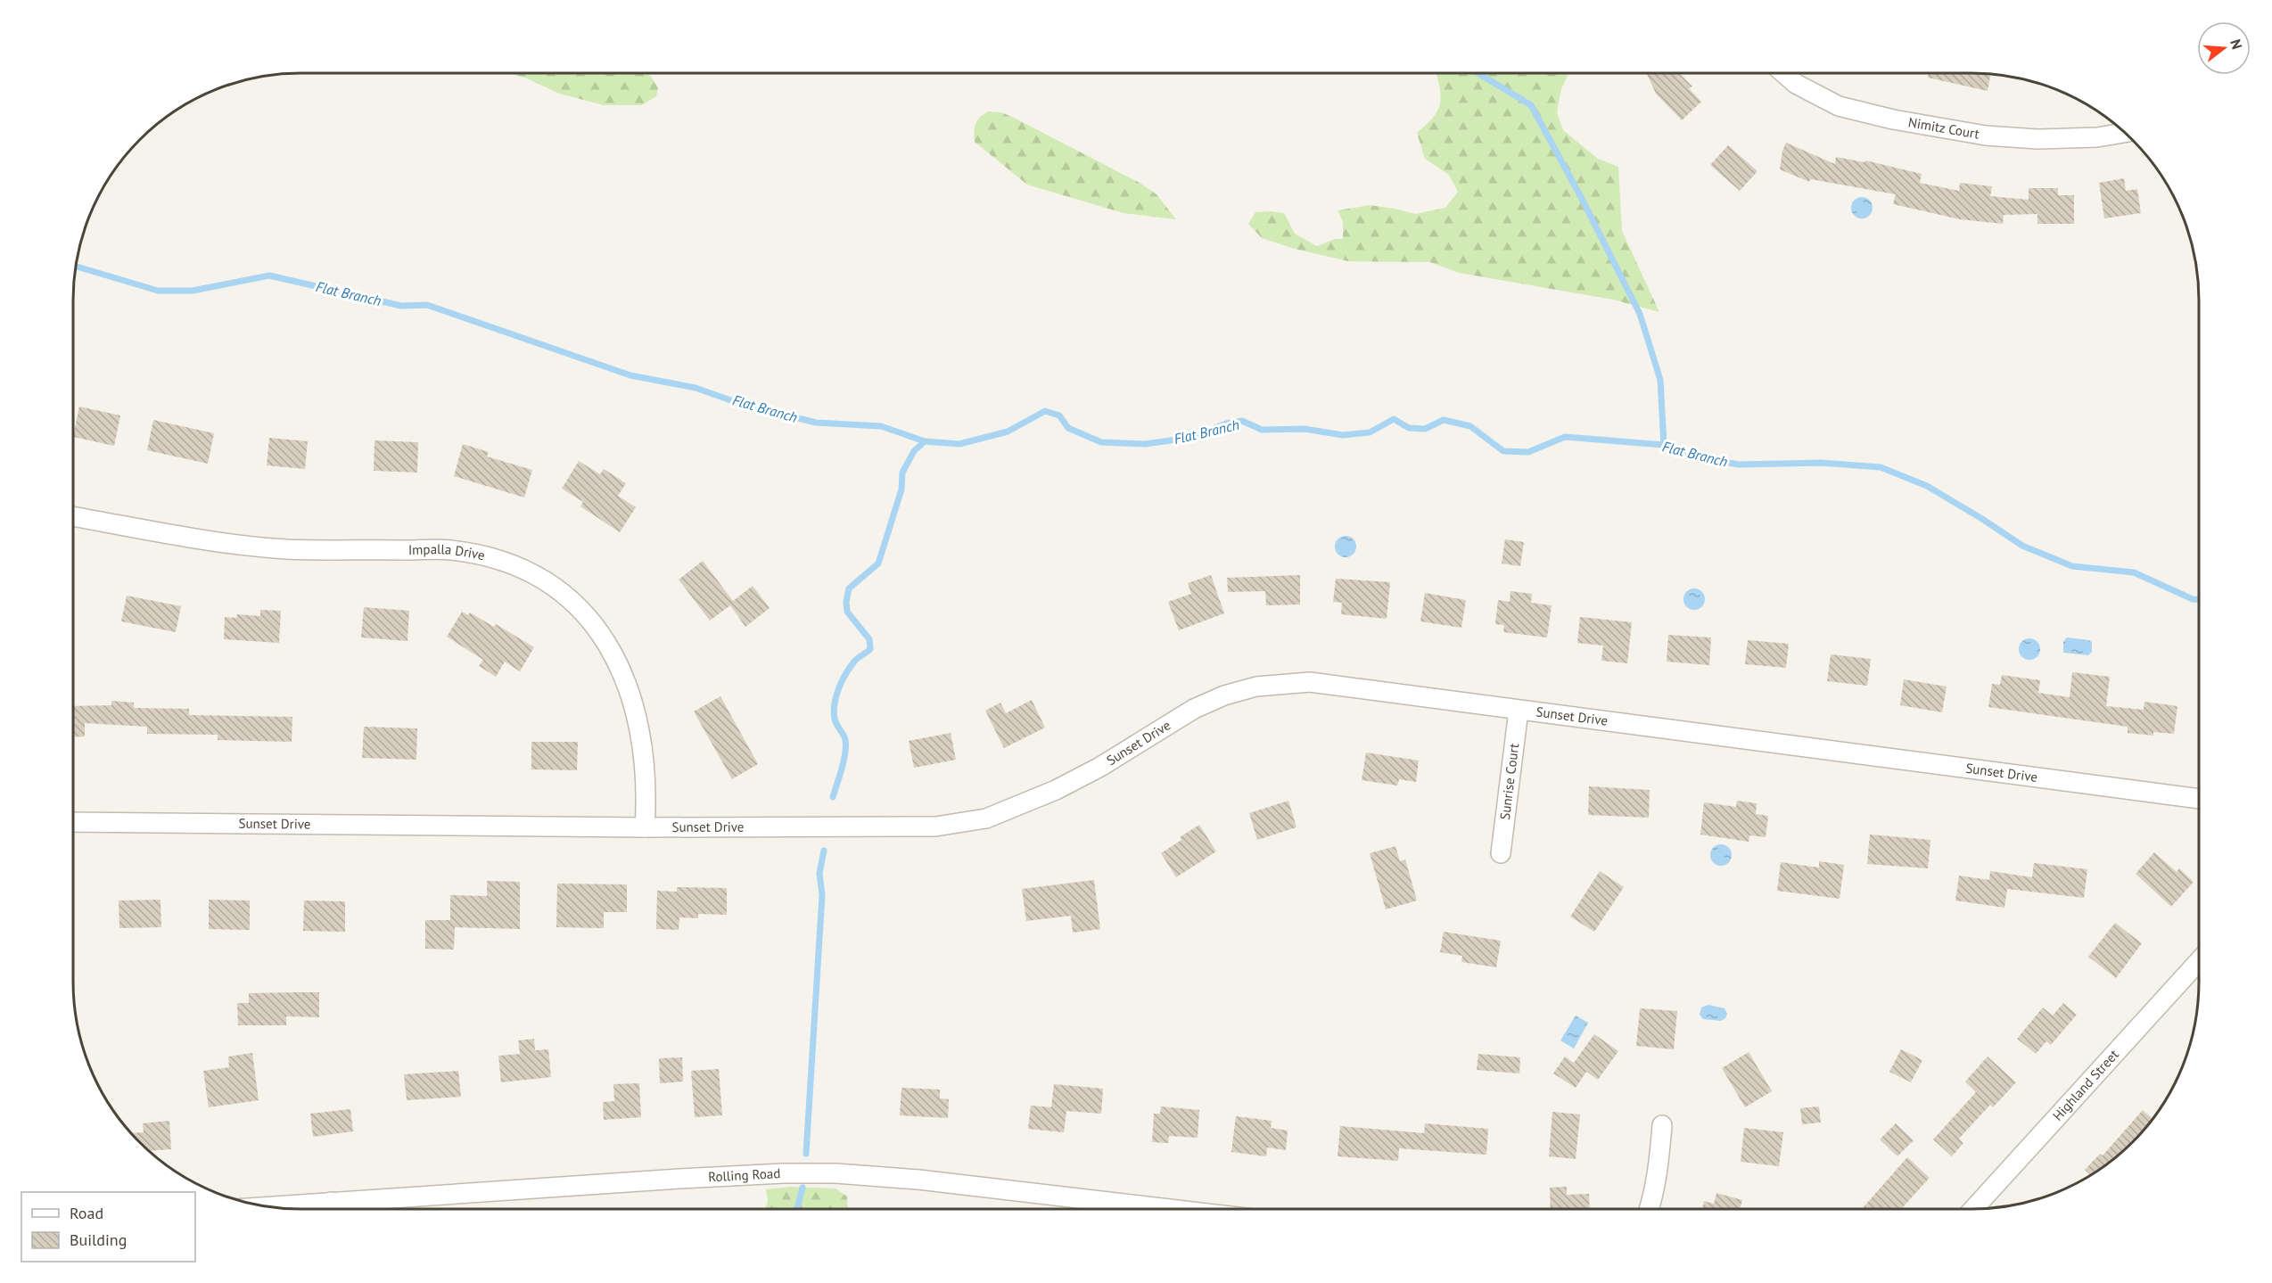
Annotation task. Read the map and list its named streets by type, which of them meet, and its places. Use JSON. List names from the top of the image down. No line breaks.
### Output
{"streets":{"street":["Nimitz Court","Impalla Drive","Sunset Drive","Sunrise Court","Highland Street","Rolling Road"]},"crossings":[["Impalla Drive","Sunset Drive"],["Sunset Drive","Sunrise Court"]],"water":["Flat Branch"],"legend":["Road","Building"],"north":"right"}
